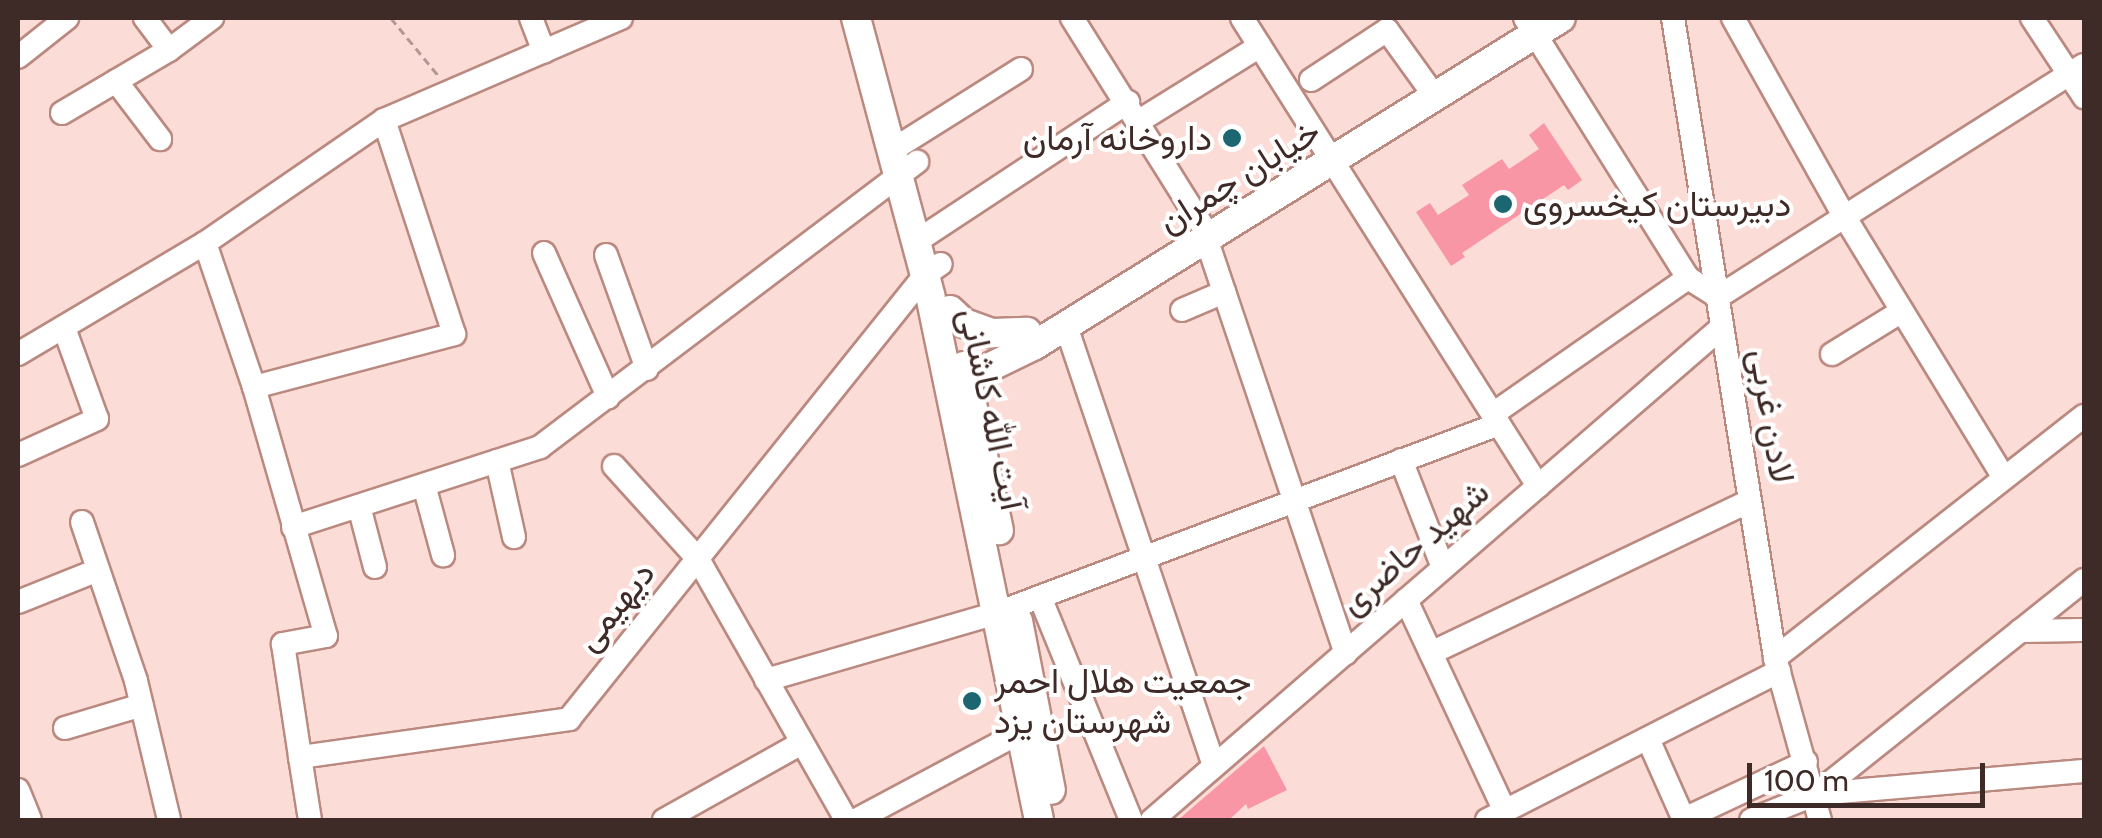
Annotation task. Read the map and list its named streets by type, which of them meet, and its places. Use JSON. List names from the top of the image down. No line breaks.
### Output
{"streets":{"main road":["خیابان چمران","آیت الله کاشانی"],"street":["لادن غربی","شهید حاضری","دیهیمی"]},"crossings":[["خیابان چمران","آیت الله کاشانی"],["آیت الله کاشانی","دیهیمی"],["لادن غربی","شهید حاضری"]],"places":["داروخانه آرمان","دبیرستان کیخسروی","جمعیت هلال احمر شهرستان یزد"],"scale_bar":"100 m"}
